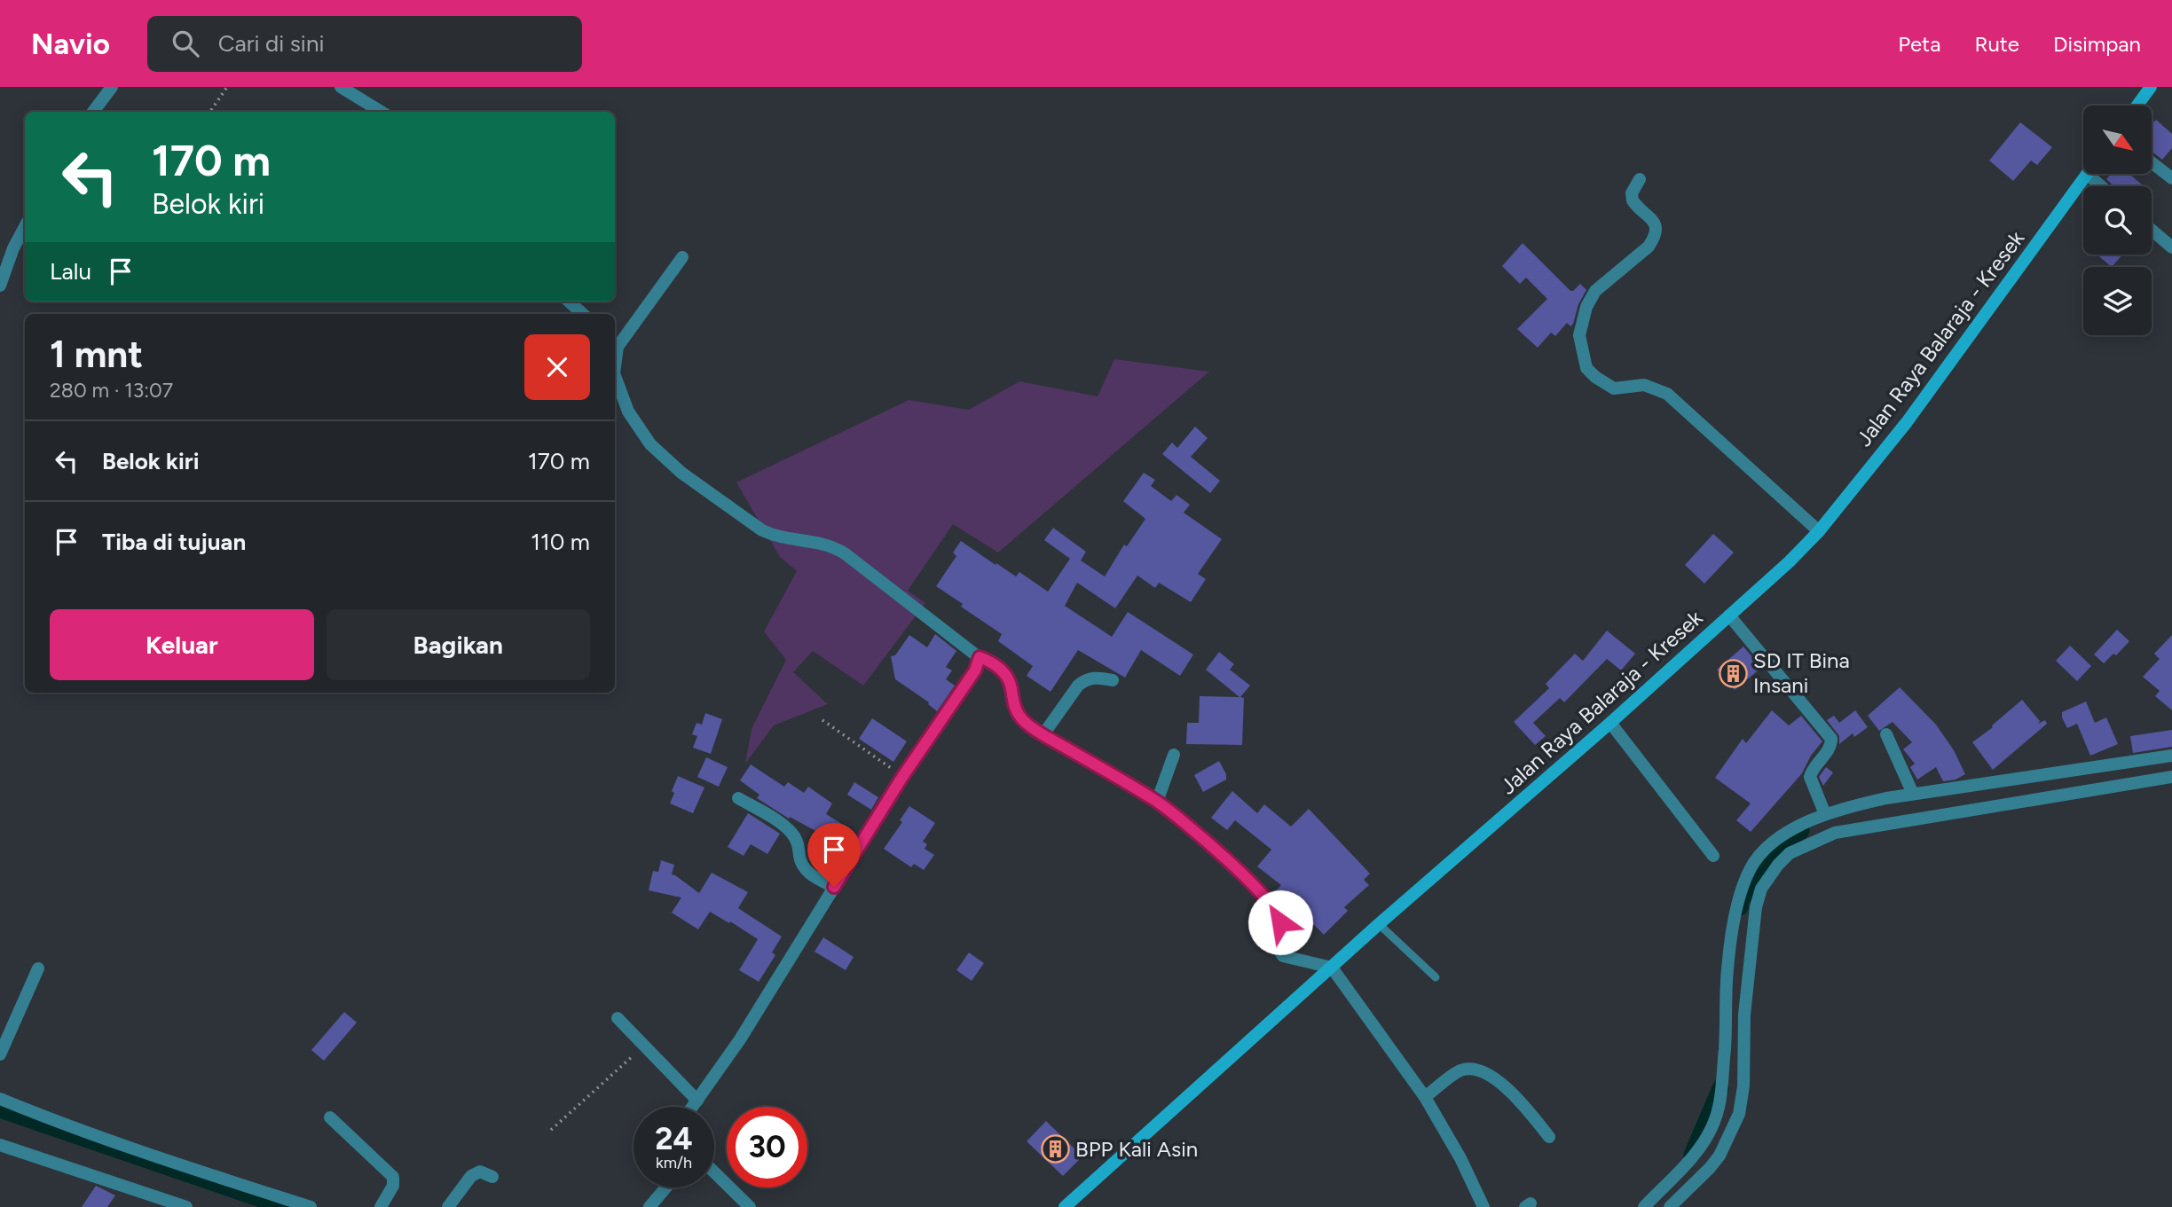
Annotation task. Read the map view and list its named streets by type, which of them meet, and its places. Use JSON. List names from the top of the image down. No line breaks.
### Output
{"streets":{"street":["Jalan Raya Balaraja - Kresek"]},"places":{"building":["SD IT Bina Insani","BPP Kali Asin"]},"north":"bottom right","page":{"header":"Navio","search":"Cari di sini","nav":["Peta","Rute","Disimpan"],"turn":["170 m","Belok kiri"],"then":"Lalu","heading":["1 mnt","280 m · 13:07"],"list":[{"name":"Belok kiri","value":"170 m"},{"name":"Tiba di tujuan","value":"110 m"}],"buttons":["Keluar","Bagikan"],"speed":"24 km/h","limit":"30"}}
